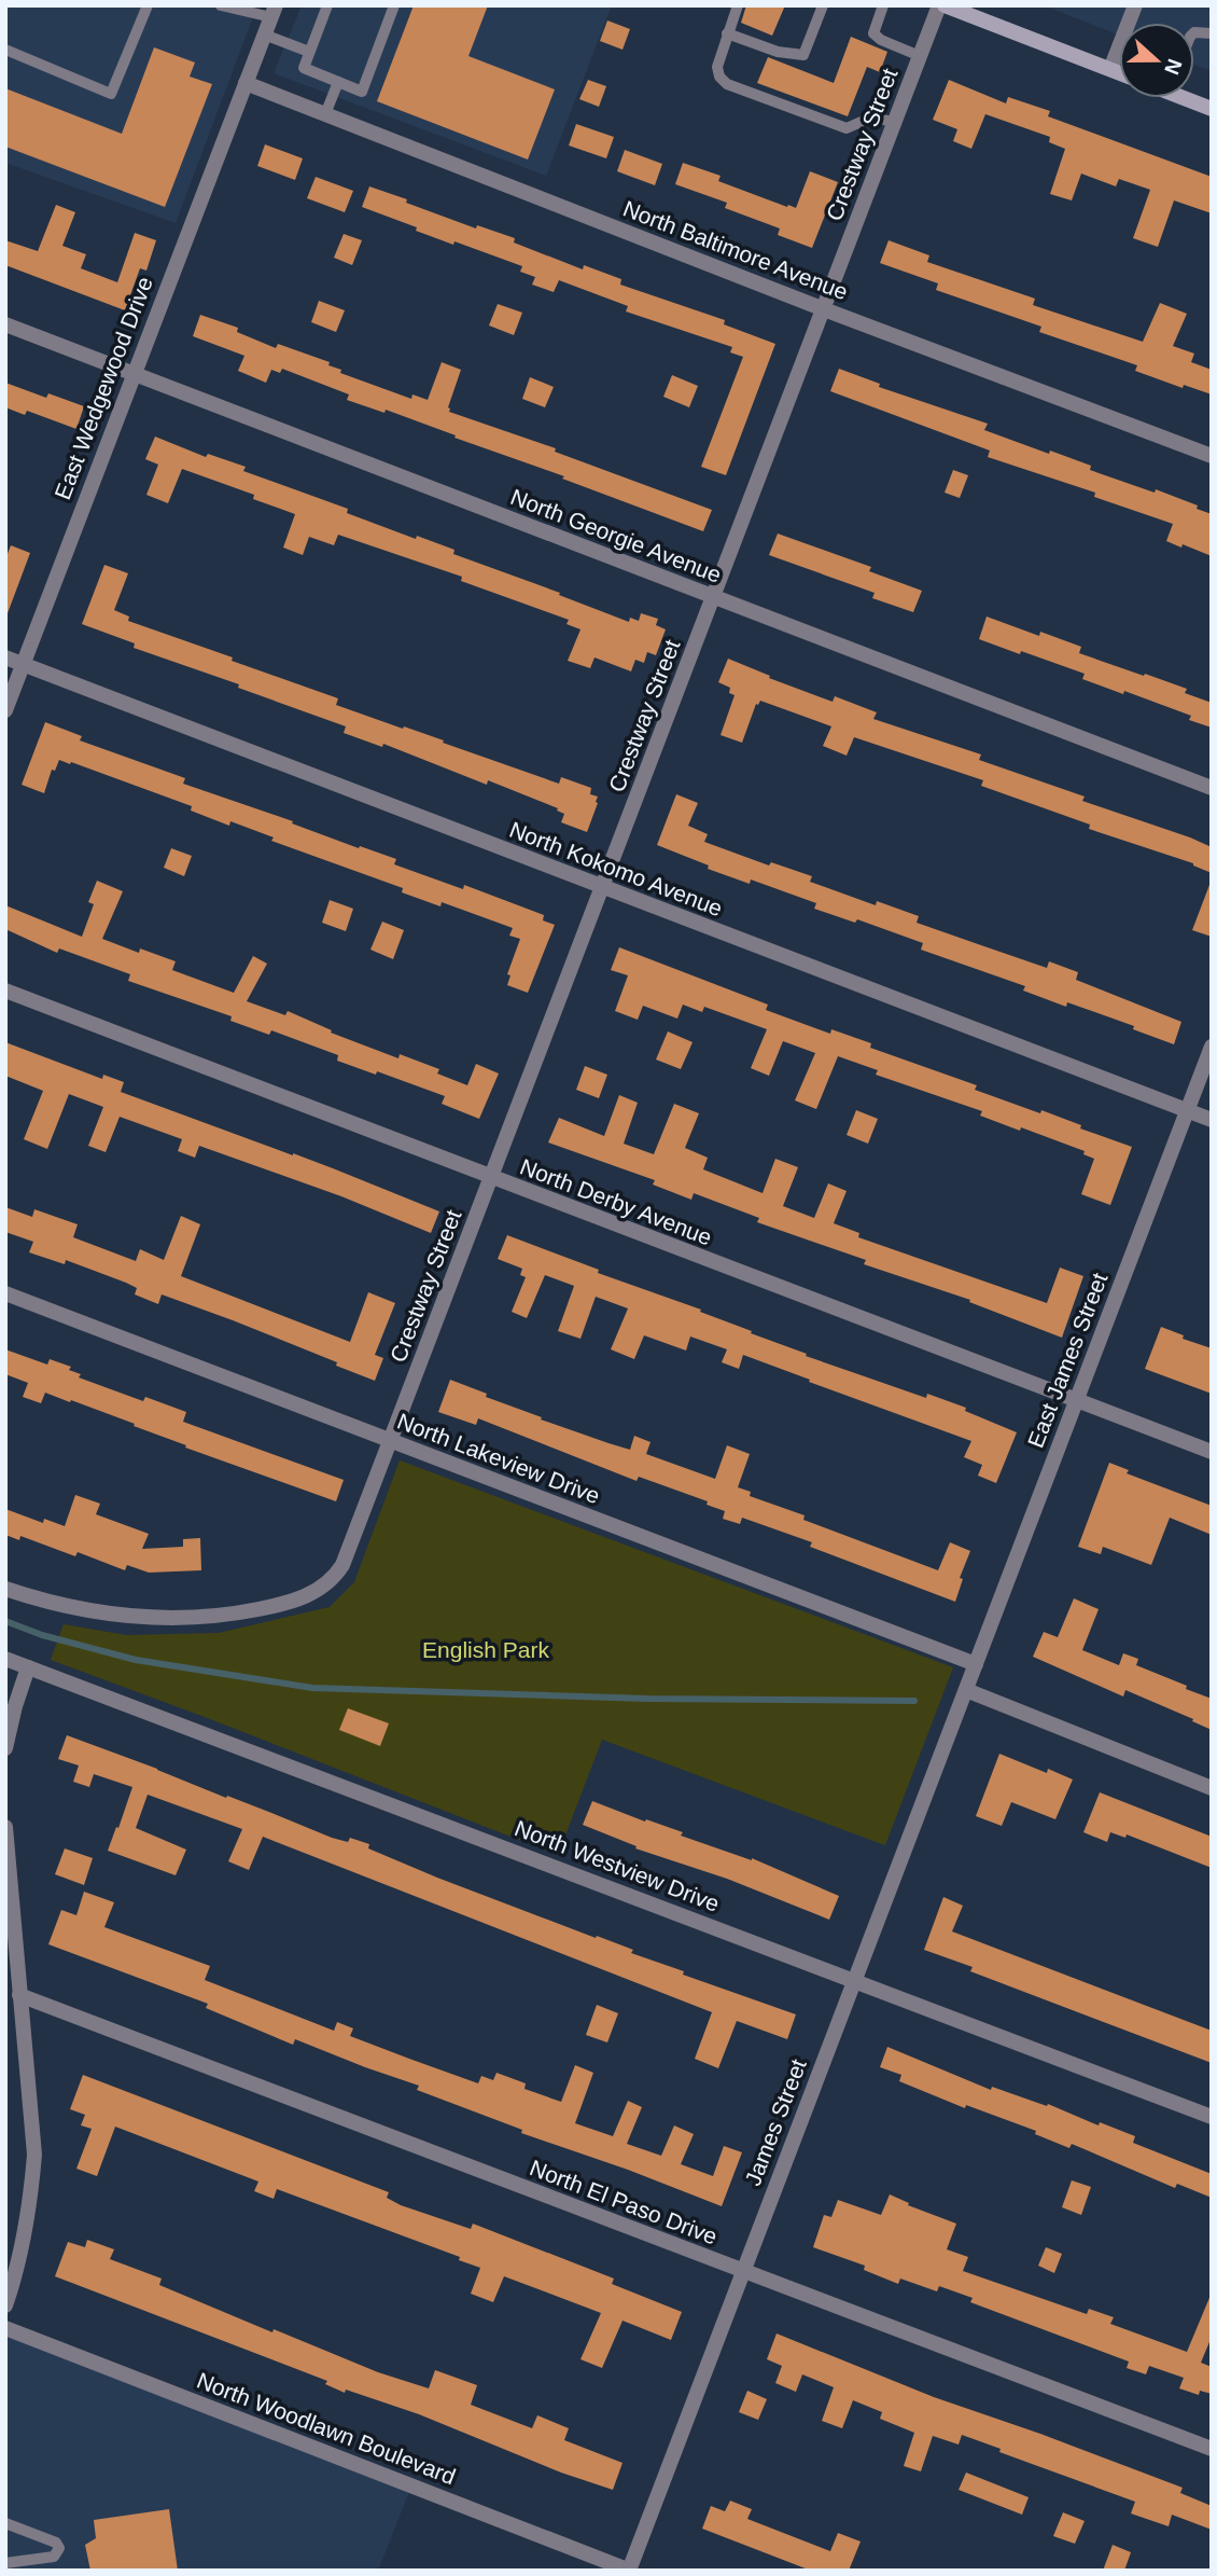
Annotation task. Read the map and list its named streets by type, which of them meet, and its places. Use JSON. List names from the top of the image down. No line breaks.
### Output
{"streets":{"street":["Crestway Street","North Baltimore Avenue","East Wedgewood Drive","North Georgie Avenue","North Kokomo Avenue","North Derby Avenue","East James Street","North Lakeview Drive","North Westview Drive","James Street","North El Paso Drive","North Woodlawn Boulevard"]},"crossings":[["Crestway Street","North Baltimore Avenue"],["Crestway Street","North Georgie Avenue"],["Crestway Street","North Kokomo Avenue"],["Crestway Street","North Derby Avenue"],["Crestway Street","North Lakeview Drive"],["North Baltimore Avenue","East Wedgewood Drive"],["East Wedgewood Drive","North Georgie Avenue"],["East Wedgewood Drive","North Kokomo Avenue"],["North Kokomo Avenue","East James Street"],["North Derby Avenue","East James Street"],["East James Street","North Lakeview Drive"],["East James Street","James Street"],["North Westview Drive","James Street"],["James Street","North El Paso Drive"],["James Street","North Woodlawn Boulevard"]],"parks":["English Park"],"north":"right"}
